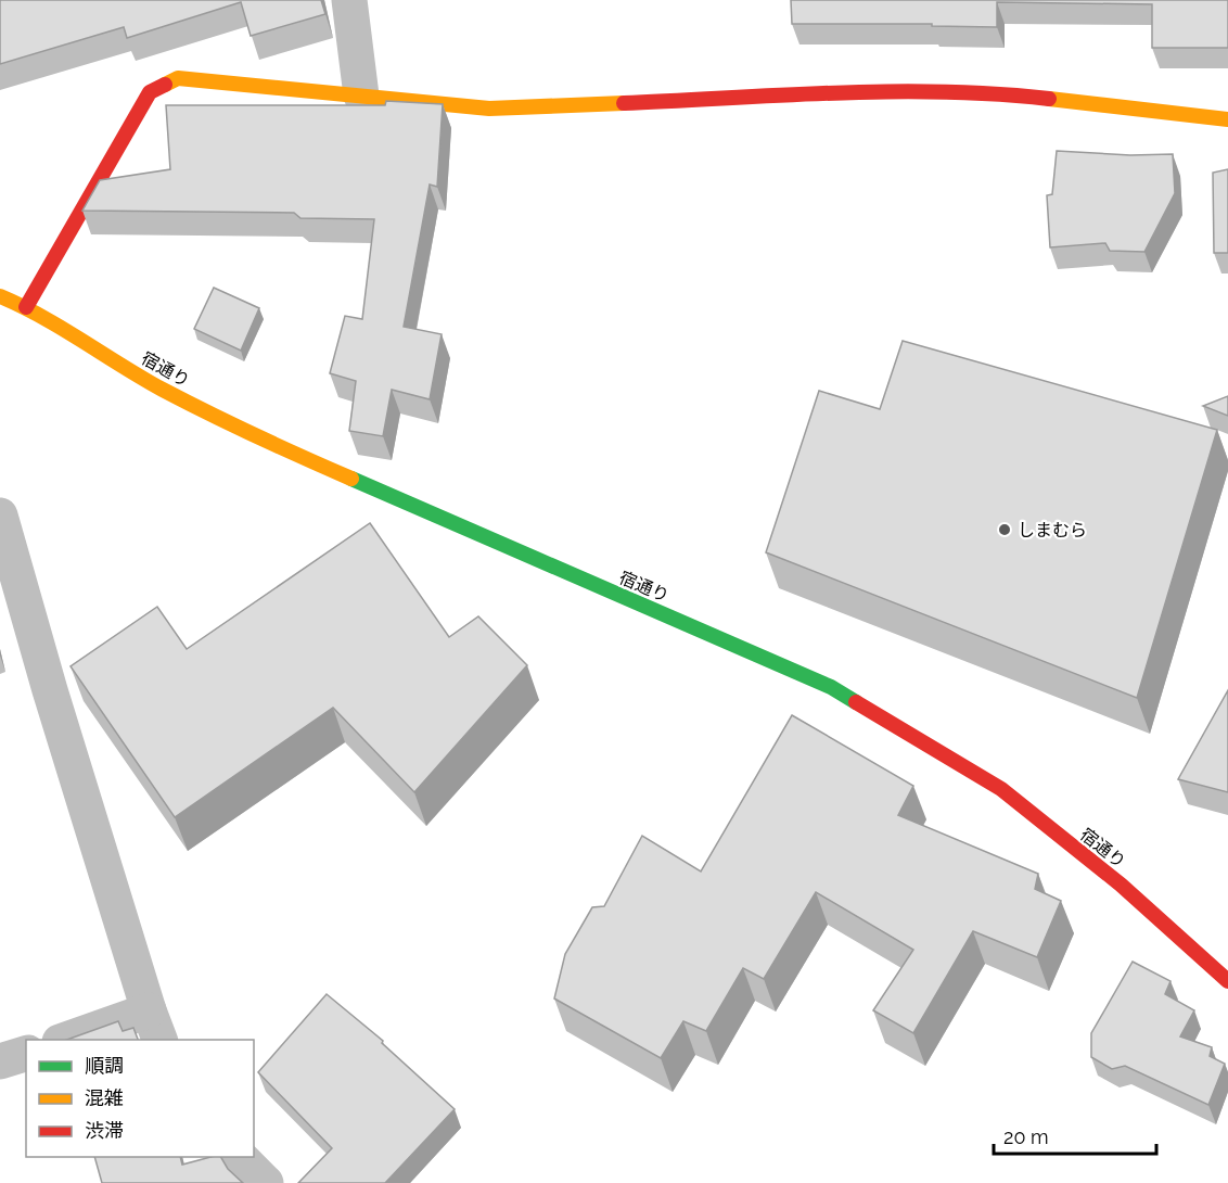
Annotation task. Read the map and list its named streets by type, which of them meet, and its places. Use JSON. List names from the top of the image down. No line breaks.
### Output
{"streets":{"main road":["宿通り"]},"places":["しまむら"],"legend":["順調","混雑","渋滞"],"scale_bar":"20 m"}
